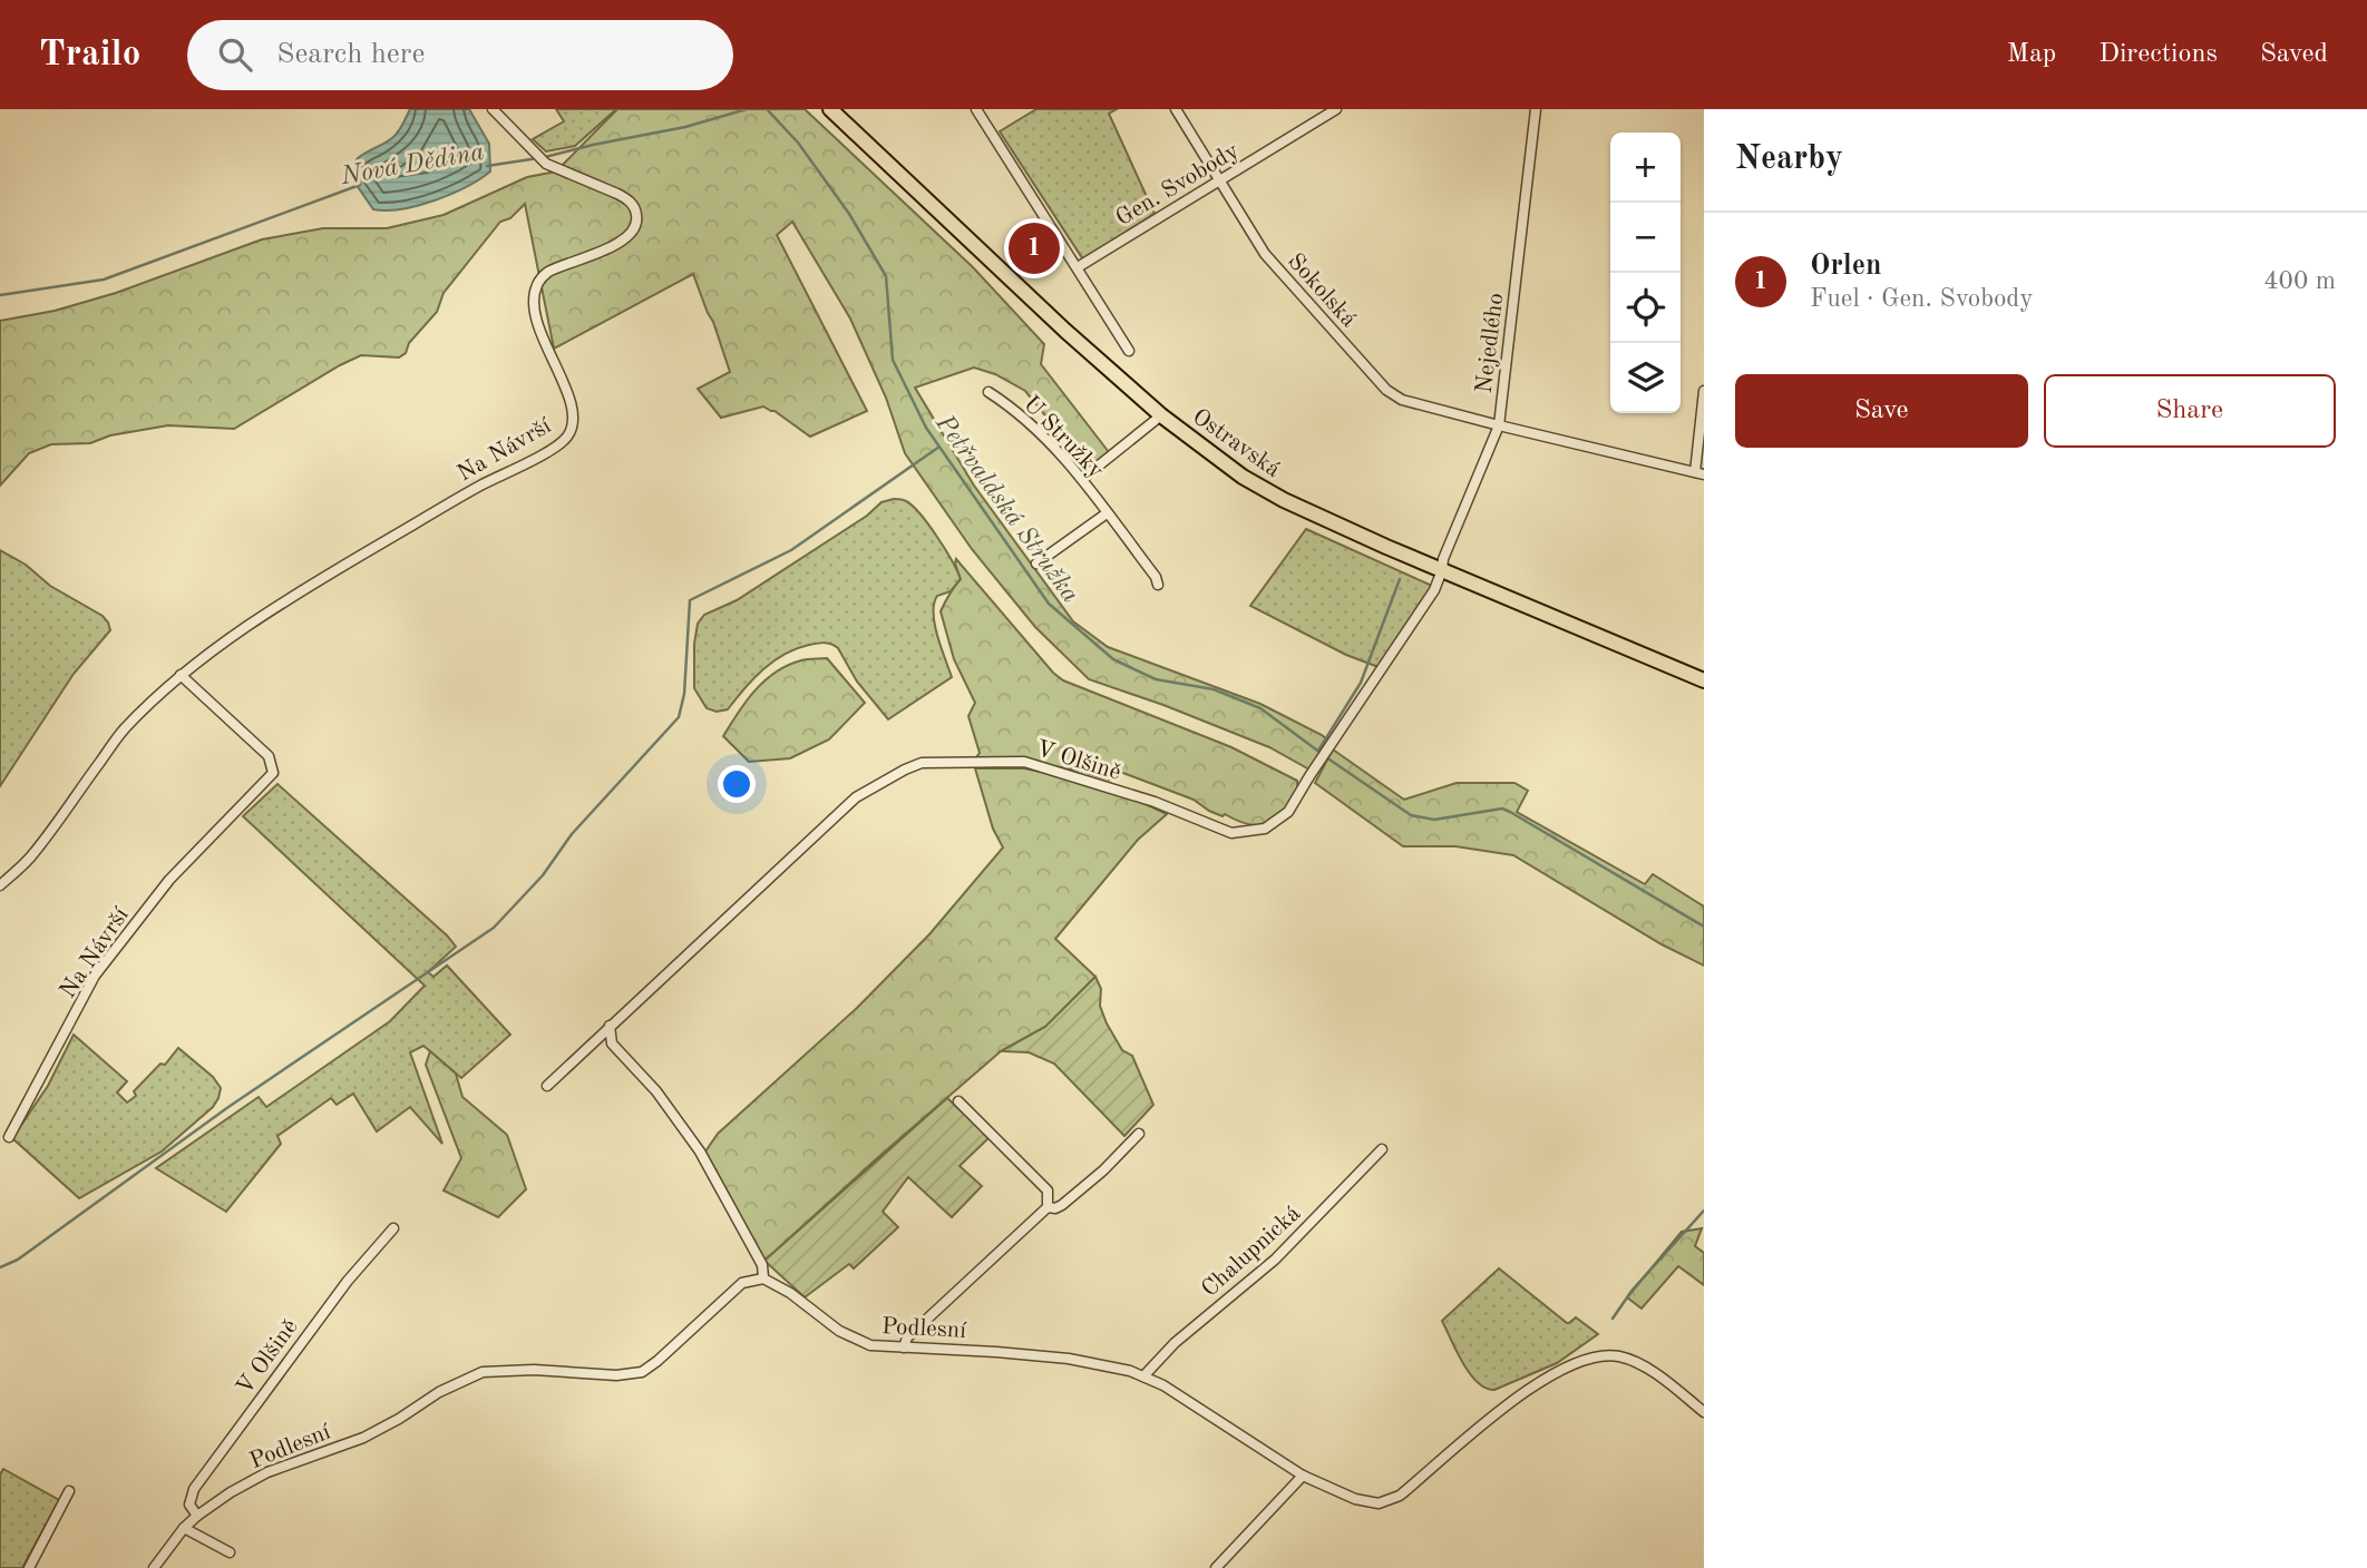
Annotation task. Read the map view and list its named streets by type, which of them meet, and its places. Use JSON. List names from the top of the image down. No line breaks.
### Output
{"streets":{"main road":["Ostravská"],"street":["Gen. Svobody","Sokolská","Nejedlého","U Stružky","Na Návrší","V Olšině","Chalupnická","Podlesní"]},"crossings":[["Gen. Svobody","Sokolská"],["Sokolská","Nejedlého"],["Nejedlého","Ostravská"],["Nejedlého","V Olšině"],["Ostravská","V Olšině"],["V Olšině","Podlesní"],["Chalupnická","Podlesní"]],"water":["Nová Dědina","Petřvaldská Stružka"],"page":{"header":"Trailo","search":"Search here","nav":["Map","Directions","Saved"],"heading":"Nearby","map_buttons":["+","−"],"list":[{"mark":"1","name":"Orlen","note":"Fuel · Gen. Svobody","value":"400 m"}],"pins":"1","buttons":["Save","Share"]}}
